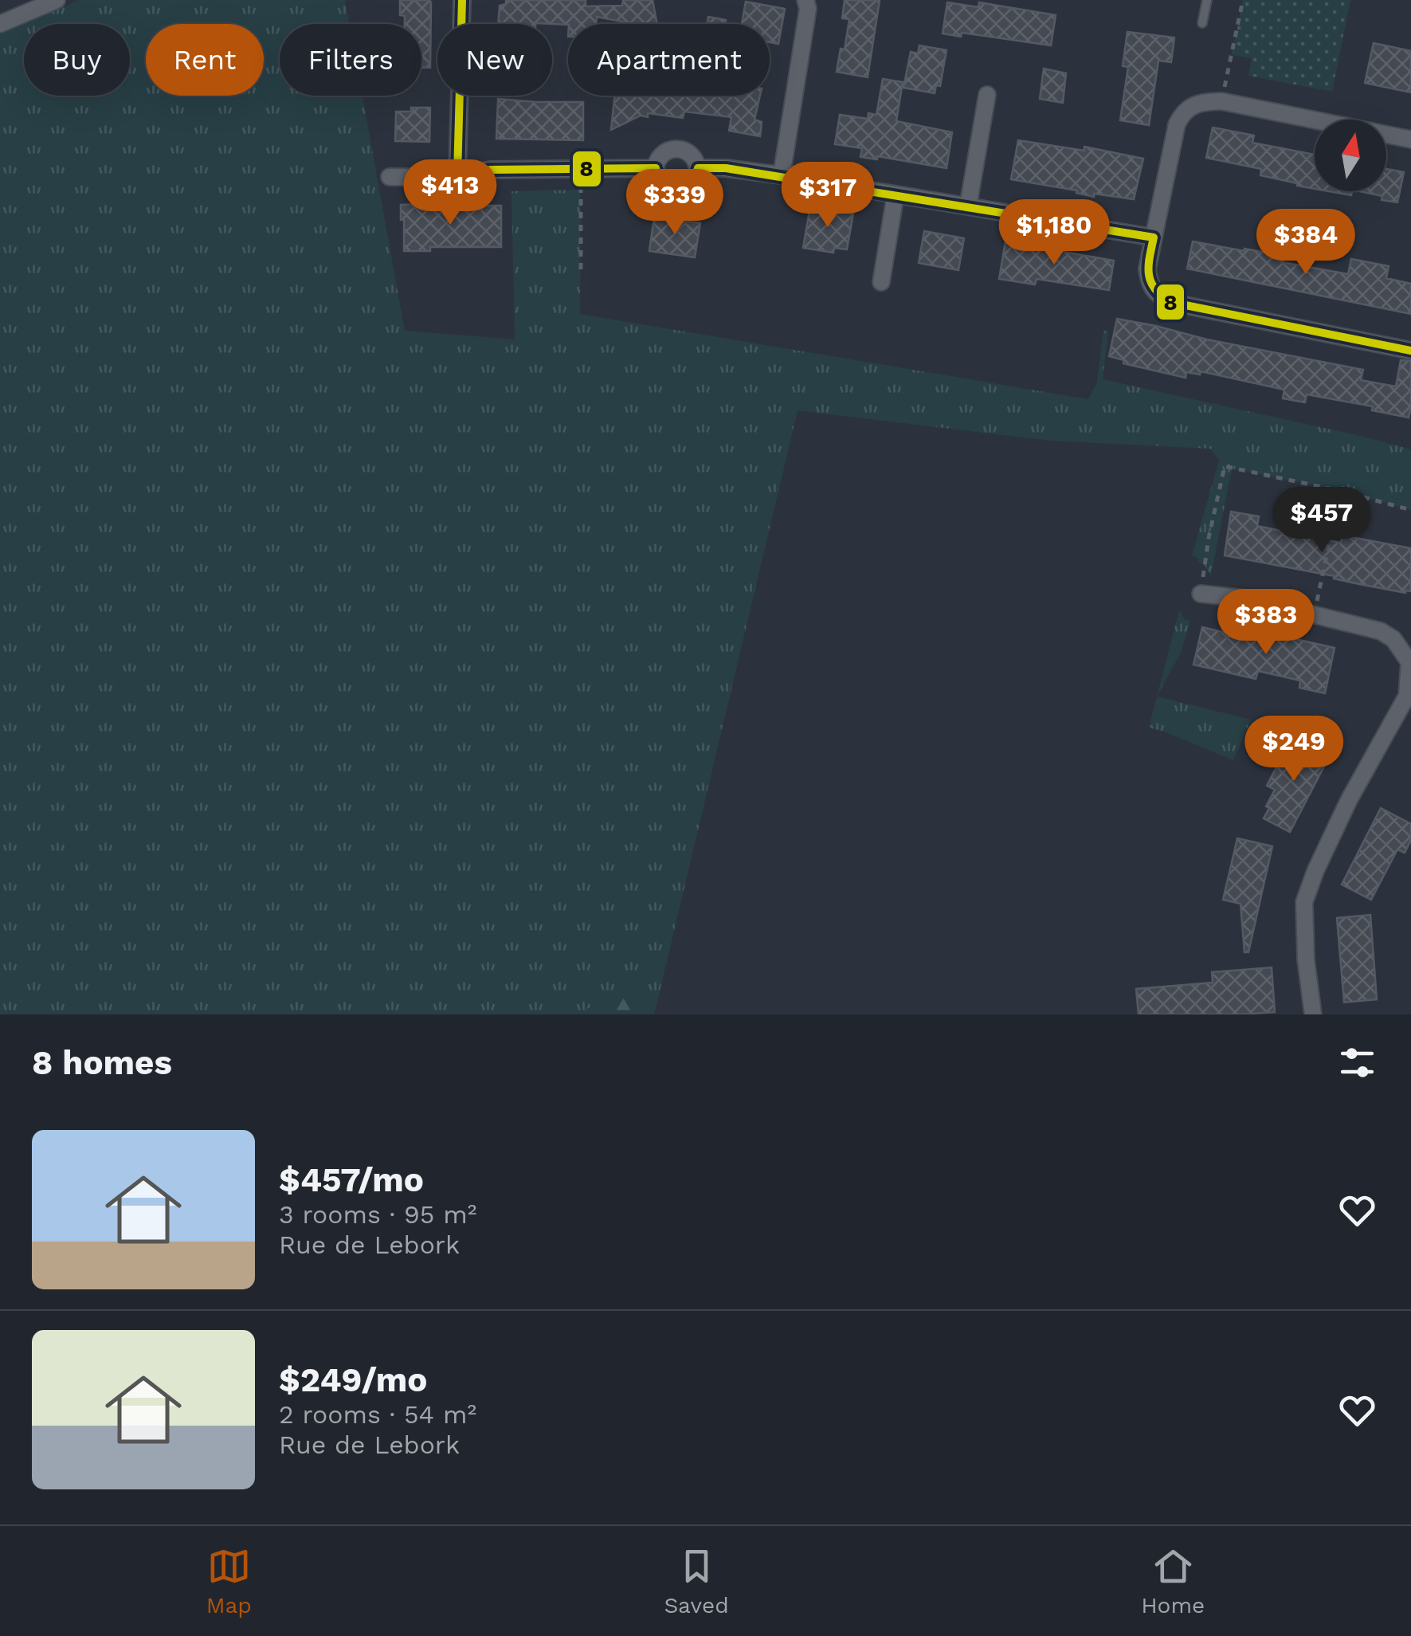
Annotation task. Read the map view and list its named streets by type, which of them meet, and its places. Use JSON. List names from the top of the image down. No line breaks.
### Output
{"lines":["transit line 8"],"north":"top","page":{"chip":["Buy","Rent","Filters","New","Apartment"],"price":["$413","$317","$339","$1,180","$384","$457","$383","$249"],"heading":"8 homes","list":[{"name":"$457/mo","note":"3 rooms · 95 m² · Rue de Lebork"},{"name":"$249/mo","note":"2 rooms · 54 m² · Rue de Lebork"}],"tabs":["Map","Saved","Home"]}}
